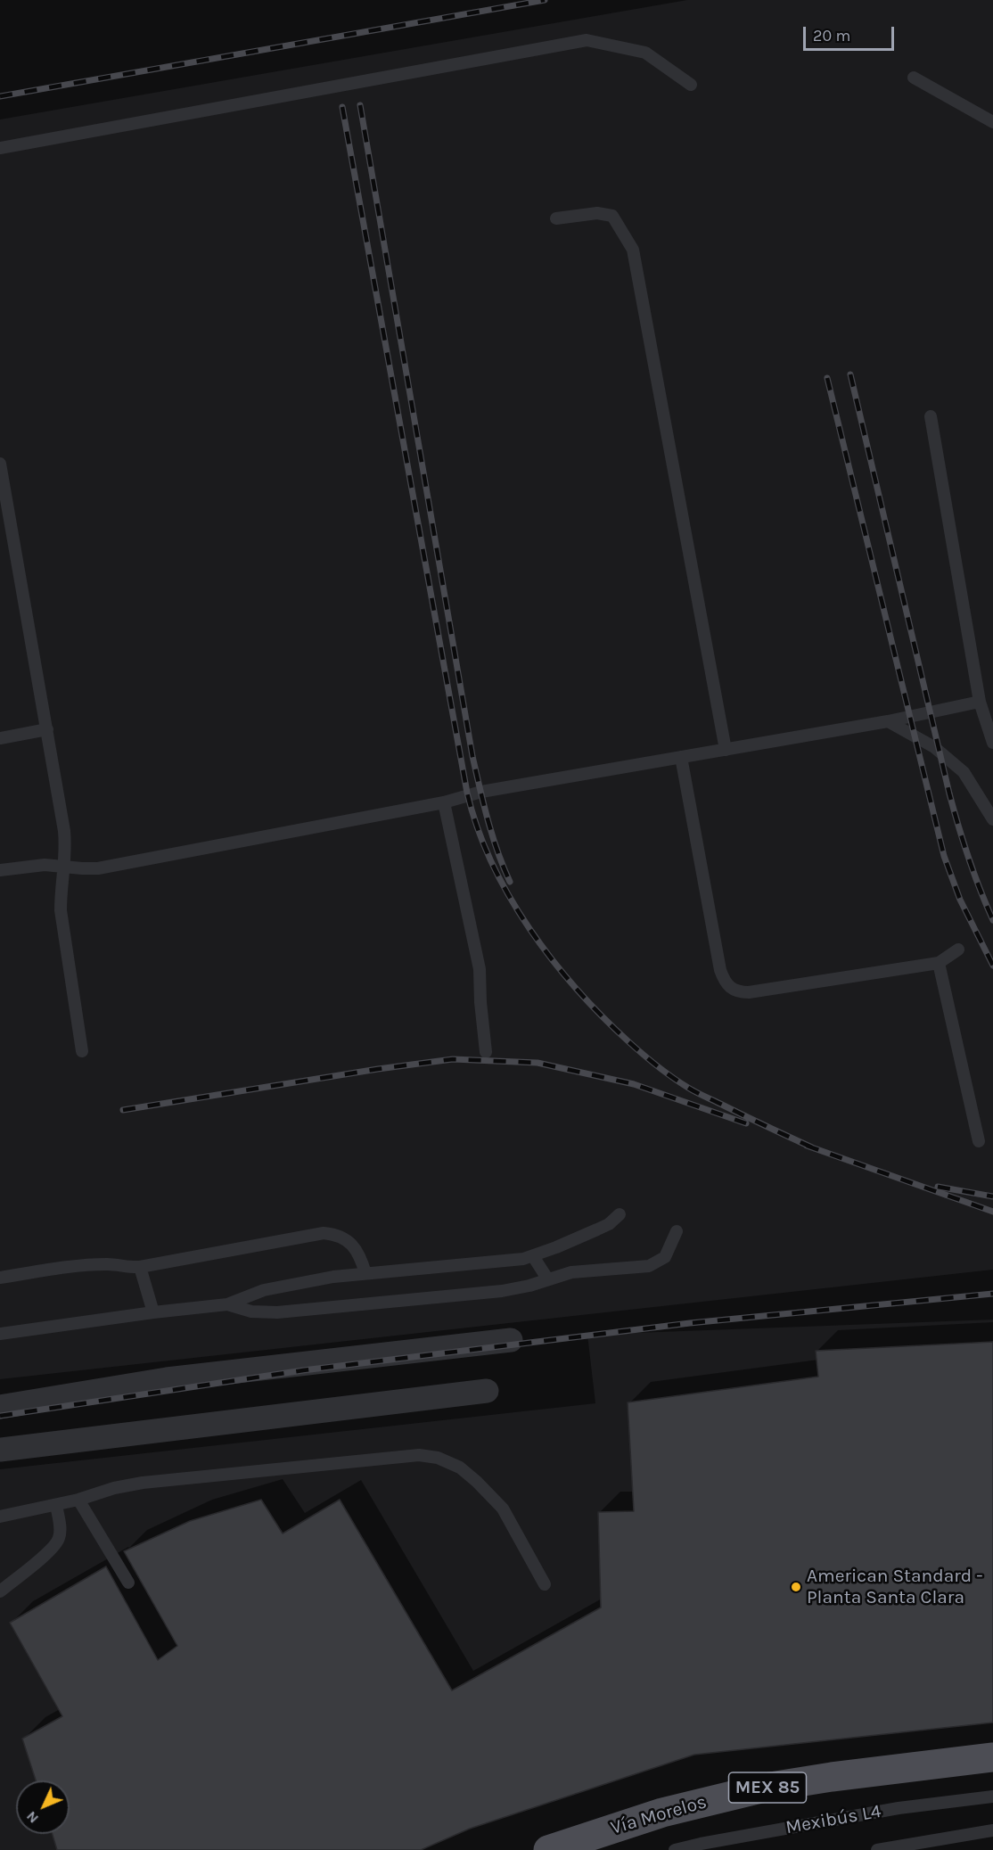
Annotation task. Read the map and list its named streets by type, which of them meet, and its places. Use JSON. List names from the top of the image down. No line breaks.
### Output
{"streets":{"main road":["MEX 85","Vía Morelos"],"lane":["Mexibús L4"]},"places":["American Standard - Planta Santa Clara"],"scale_bar":"20 m","north":"bottom left"}
